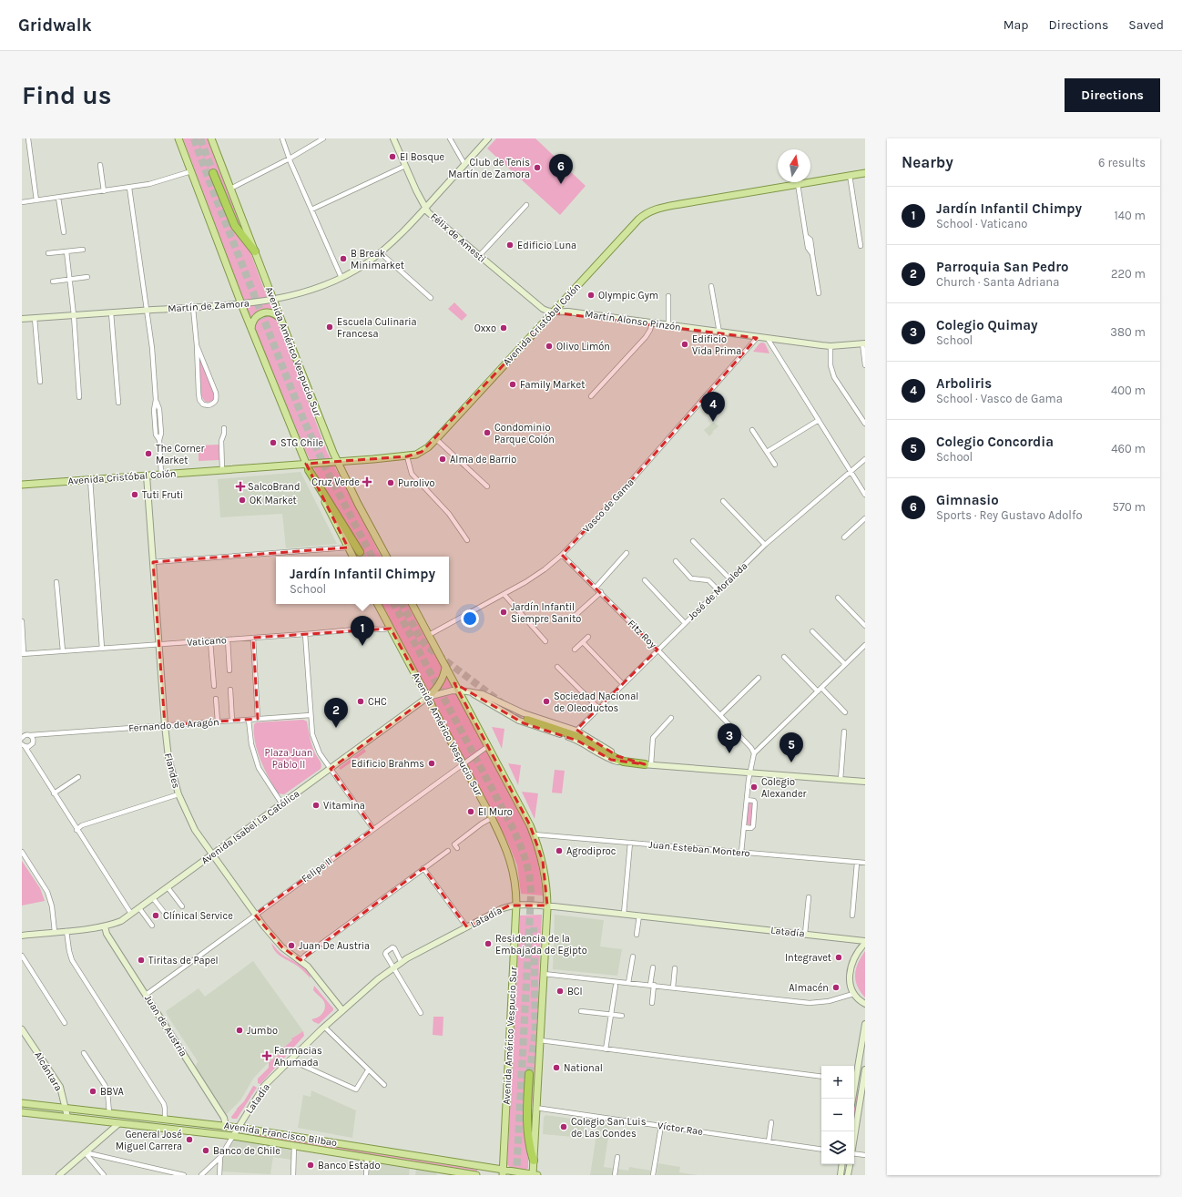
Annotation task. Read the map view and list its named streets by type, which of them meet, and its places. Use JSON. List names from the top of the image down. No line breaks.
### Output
{"streets":{"main road":["Avenida Cristóbal Colón","Avenida Américo Vespucio Sur","Avenida Francisco Bilbao"],"street":["Félix de Amesti","Martín de Zamora","Martín Alonso Pinzón","Vasco de Gama","José de Moraleda","Fitz Roy","Vaticano","Fernando de Aragón","Flandes","Avenida Isabel La Católica","Juan Esteban Montero","Felipe II","Latadía","Juan de Austria","Alcántara","Víctor Rae"]},"crossings":[["Félix de Amesti","Martín de Zamora"],["Félix de Amesti","Martín Alonso Pinzón"],["Félix de Amesti","Avenida Cristóbal Colón"],["Martín de Zamora","Avenida Américo Vespucio Sur"],["Martín Alonso Pinzón","Avenida Cristóbal Colón"],["Martín Alonso Pinzón","Vasco de Gama"],["Avenida Cristóbal Colón","Avenida Américo Vespucio Sur"],["Avenida Cristóbal Colón","Flandes"],["Avenida Américo Vespucio Sur","Vaticano"],["Avenida Américo Vespucio Sur","Avenida Isabel La Católica"],["Avenida Américo Vespucio Sur","Felipe II"],["Avenida Américo Vespucio Sur","Latadía"],["Avenida Américo Vespucio Sur","Avenida Francisco Bilbao"],["Vasco de Gama","Fitz Roy"],["José de Moraleda","Fitz Roy"],["José de Moraleda","Avenida Isabel La Católica"],["Vaticano","Flandes"],["Fernando de Aragón","Flandes"],["Flandes","Avenida Isabel La Católica"],["Flandes","Felipe II"],["Flandes","Latadía"],["Avenida Isabel La Católica","Juan de Austria"],["Felipe II","Juan de Austria"],["Latadía","Avenida Francisco Bilbao"],["Juan de Austria","Avenida Francisco Bilbao"],["Alcántara","Avenida Francisco Bilbao"]],"parks":["Plaza Juan Pablo II"],"places":{"other":["El Bosque","Club de Tenis Martín de Zamora","Edificio Luna","B Break Minimarket","Olympic Gym","Escuela Culinaria Francesa","Oxxo","Edificio Vida Prima","Olivo Limón","Family Market","Condominio Parque Colón","STG Chile","The Corner Market","Alma de Barrio","Purolivo","Tuti Fruti","OK Market","Jardín Infantil Siempre Sanito","CHC","Sociedad Nacional de Oleoductos","Edificio Brahms","Colegio Alexander","Vitamina","El Muro","Agrodiproc","Clínical Service","Residencia de la Embajada de Egipto","Juan De Austria","Integravet","Tiritas de Papel","Almacén","BCI","Jumbo","National","BBVA","Colegio San Luis de Las Condes","General José Miguel Carrera","Banco de Chile","Banco Estado"],"health":["Cruz Verde","SalcoBrand","Farmacias Ahumada"]},"north":"top","page":{"header":"Gridwalk","nav":["Map","Directions","Saved"],"buttons":"Directions","title":"Find us","heading":["Nearby","6 results"],"pins":["6","4","1","2","3","5"],"list":[{"mark":"1","name":"Jardín Infantil Chimpy","note":"School · Vaticano","value":"140 m"},{"mark":"2","name":"Parroquia San Pedro","note":"Church · Santa Adriana","value":"220 m"},{"mark":"3","name":"Colegio Quimay","note":"School","value":"380 m"},{"mark":"4","name":"Arboliris","note":"School · Vasco de Gama","value":"400 m"},{"mark":"5","name":"Colegio Concordia","note":"School","value":"460 m"},{"mark":"6","name":"Gimnasio","note":"Sports · Rey Gustavo Adolfo","value":"570 m"}],"popup":["Jardín Infantil Chimpy","School"],"map_buttons":["+","−"]}}
